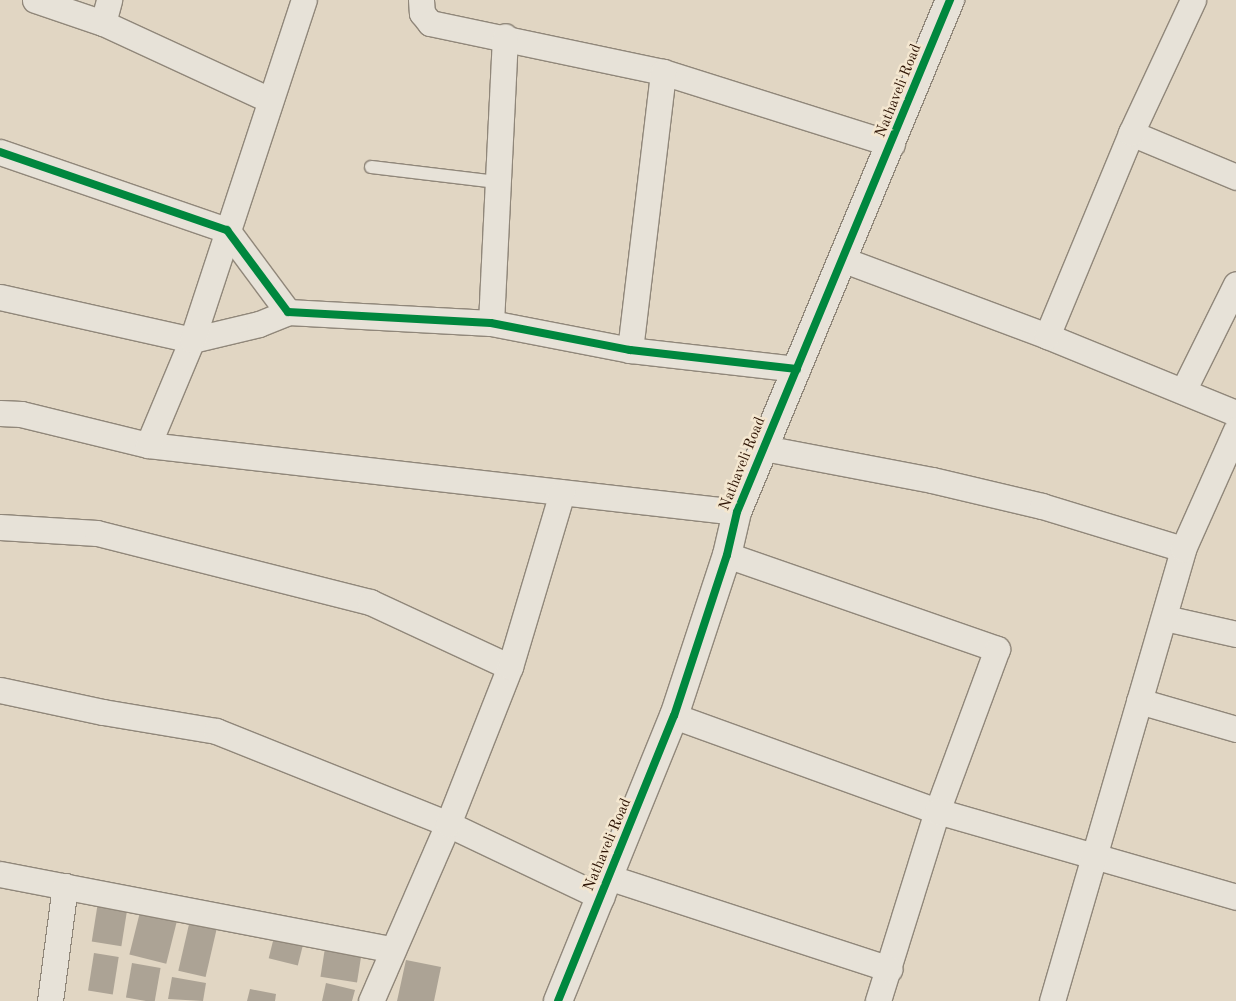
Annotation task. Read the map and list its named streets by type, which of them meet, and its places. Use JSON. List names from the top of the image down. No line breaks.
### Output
{"streets":{"street":["Nathaveli Road"]}}
